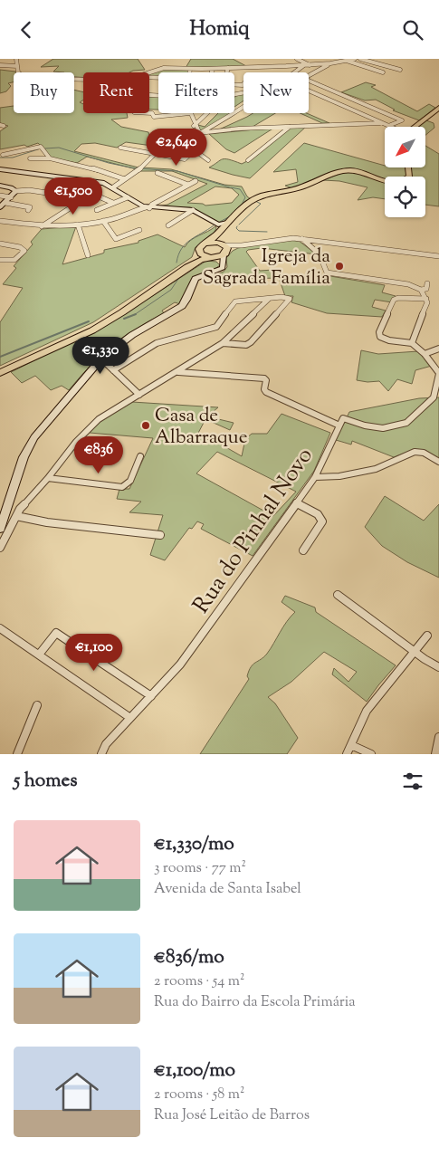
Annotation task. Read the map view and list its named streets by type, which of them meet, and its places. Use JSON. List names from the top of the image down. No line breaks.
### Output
{"streets":{"street":["Rua do Pinhal Novo"]},"places":["Igreja da Sagrada Família","Casa de Albarraque"],"north":"bottom left","page":{"header":"Homiq","chip":["Buy","Rent","Filters","New"],"price":["€2,640","€1,500","€1,330","€836","€1,100"],"heading":"5 homes","list":[{"name":"€1,330/mo","note":"3 rooms · 77 m² · Avenida de Santa Isabel"},{"name":"€836/mo","note":"2 rooms · 54 m² · Rua do Bairro da Escola Primária"},{"name":"€1,100/mo","note":"2 rooms · 58 m² · Rua José Leitão de Barros"}]}}
